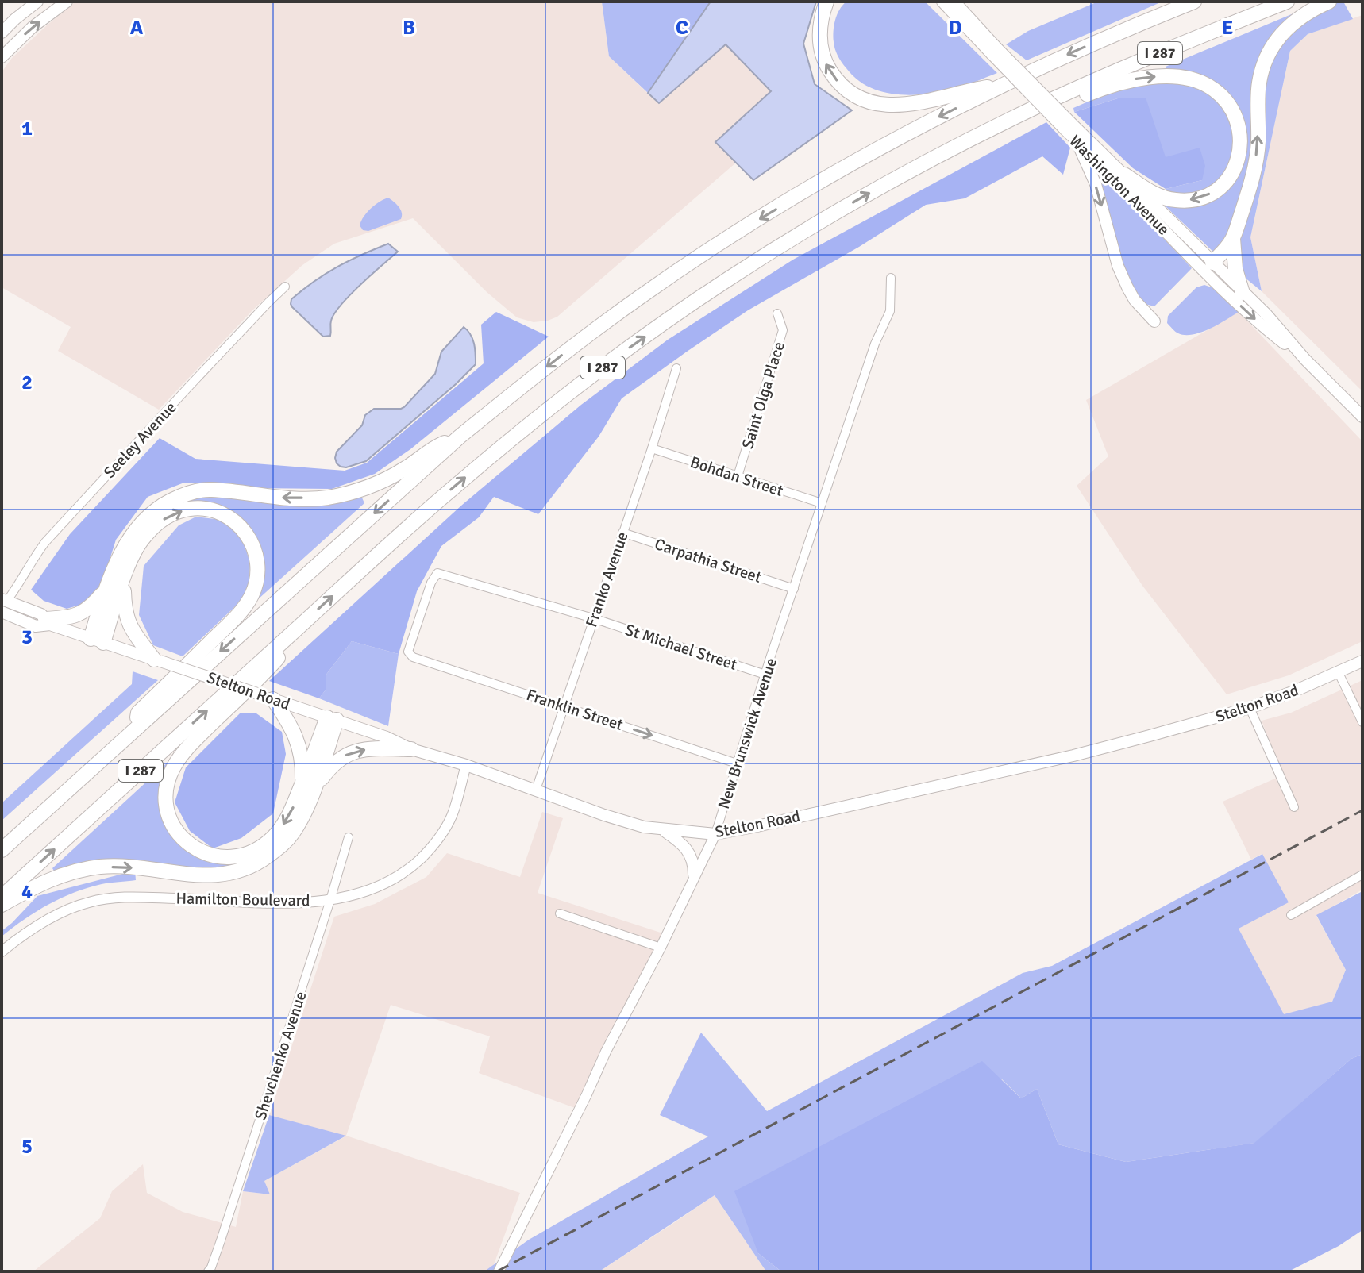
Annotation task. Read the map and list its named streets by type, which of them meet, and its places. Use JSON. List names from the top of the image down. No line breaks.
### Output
{"streets":{"highway":["I 287"],"main road":["Washington Avenue","Stelton Road"],"street":["Saint Olga Place","Seeley Avenue","Bohdan Street","Carpathia Street","Franko Avenue","St Michael Street","Franklin Street","New Brunswick Avenue","Hamilton Boulevard","Shevchenko Avenue"]},"crossings":[["Saint Olga Place","Bohdan Street"],["Seeley Avenue","Stelton Road"],["Bohdan Street","Franko Avenue"],["Bohdan Street","New Brunswick Avenue"],["Carpathia Street","Franko Avenue"],["Carpathia Street","New Brunswick Avenue"],["Franko Avenue","St Michael Street"],["Franko Avenue","Stelton Road"],["Franko Avenue","Franklin Street"],["St Michael Street","Franklin Street"],["St Michael Street","New Brunswick Avenue"],["Stelton Road","New Brunswick Avenue"],["Stelton Road","Hamilton Boulevard"],["Franklin Street","New Brunswick Avenue"],["Hamilton Boulevard","Shevchenko Avenue"]],"one_way":["Franklin Street"],"grid":{"columns":["A","B","C","D","E"],"rows":["1","2","3","4","5"]}}
